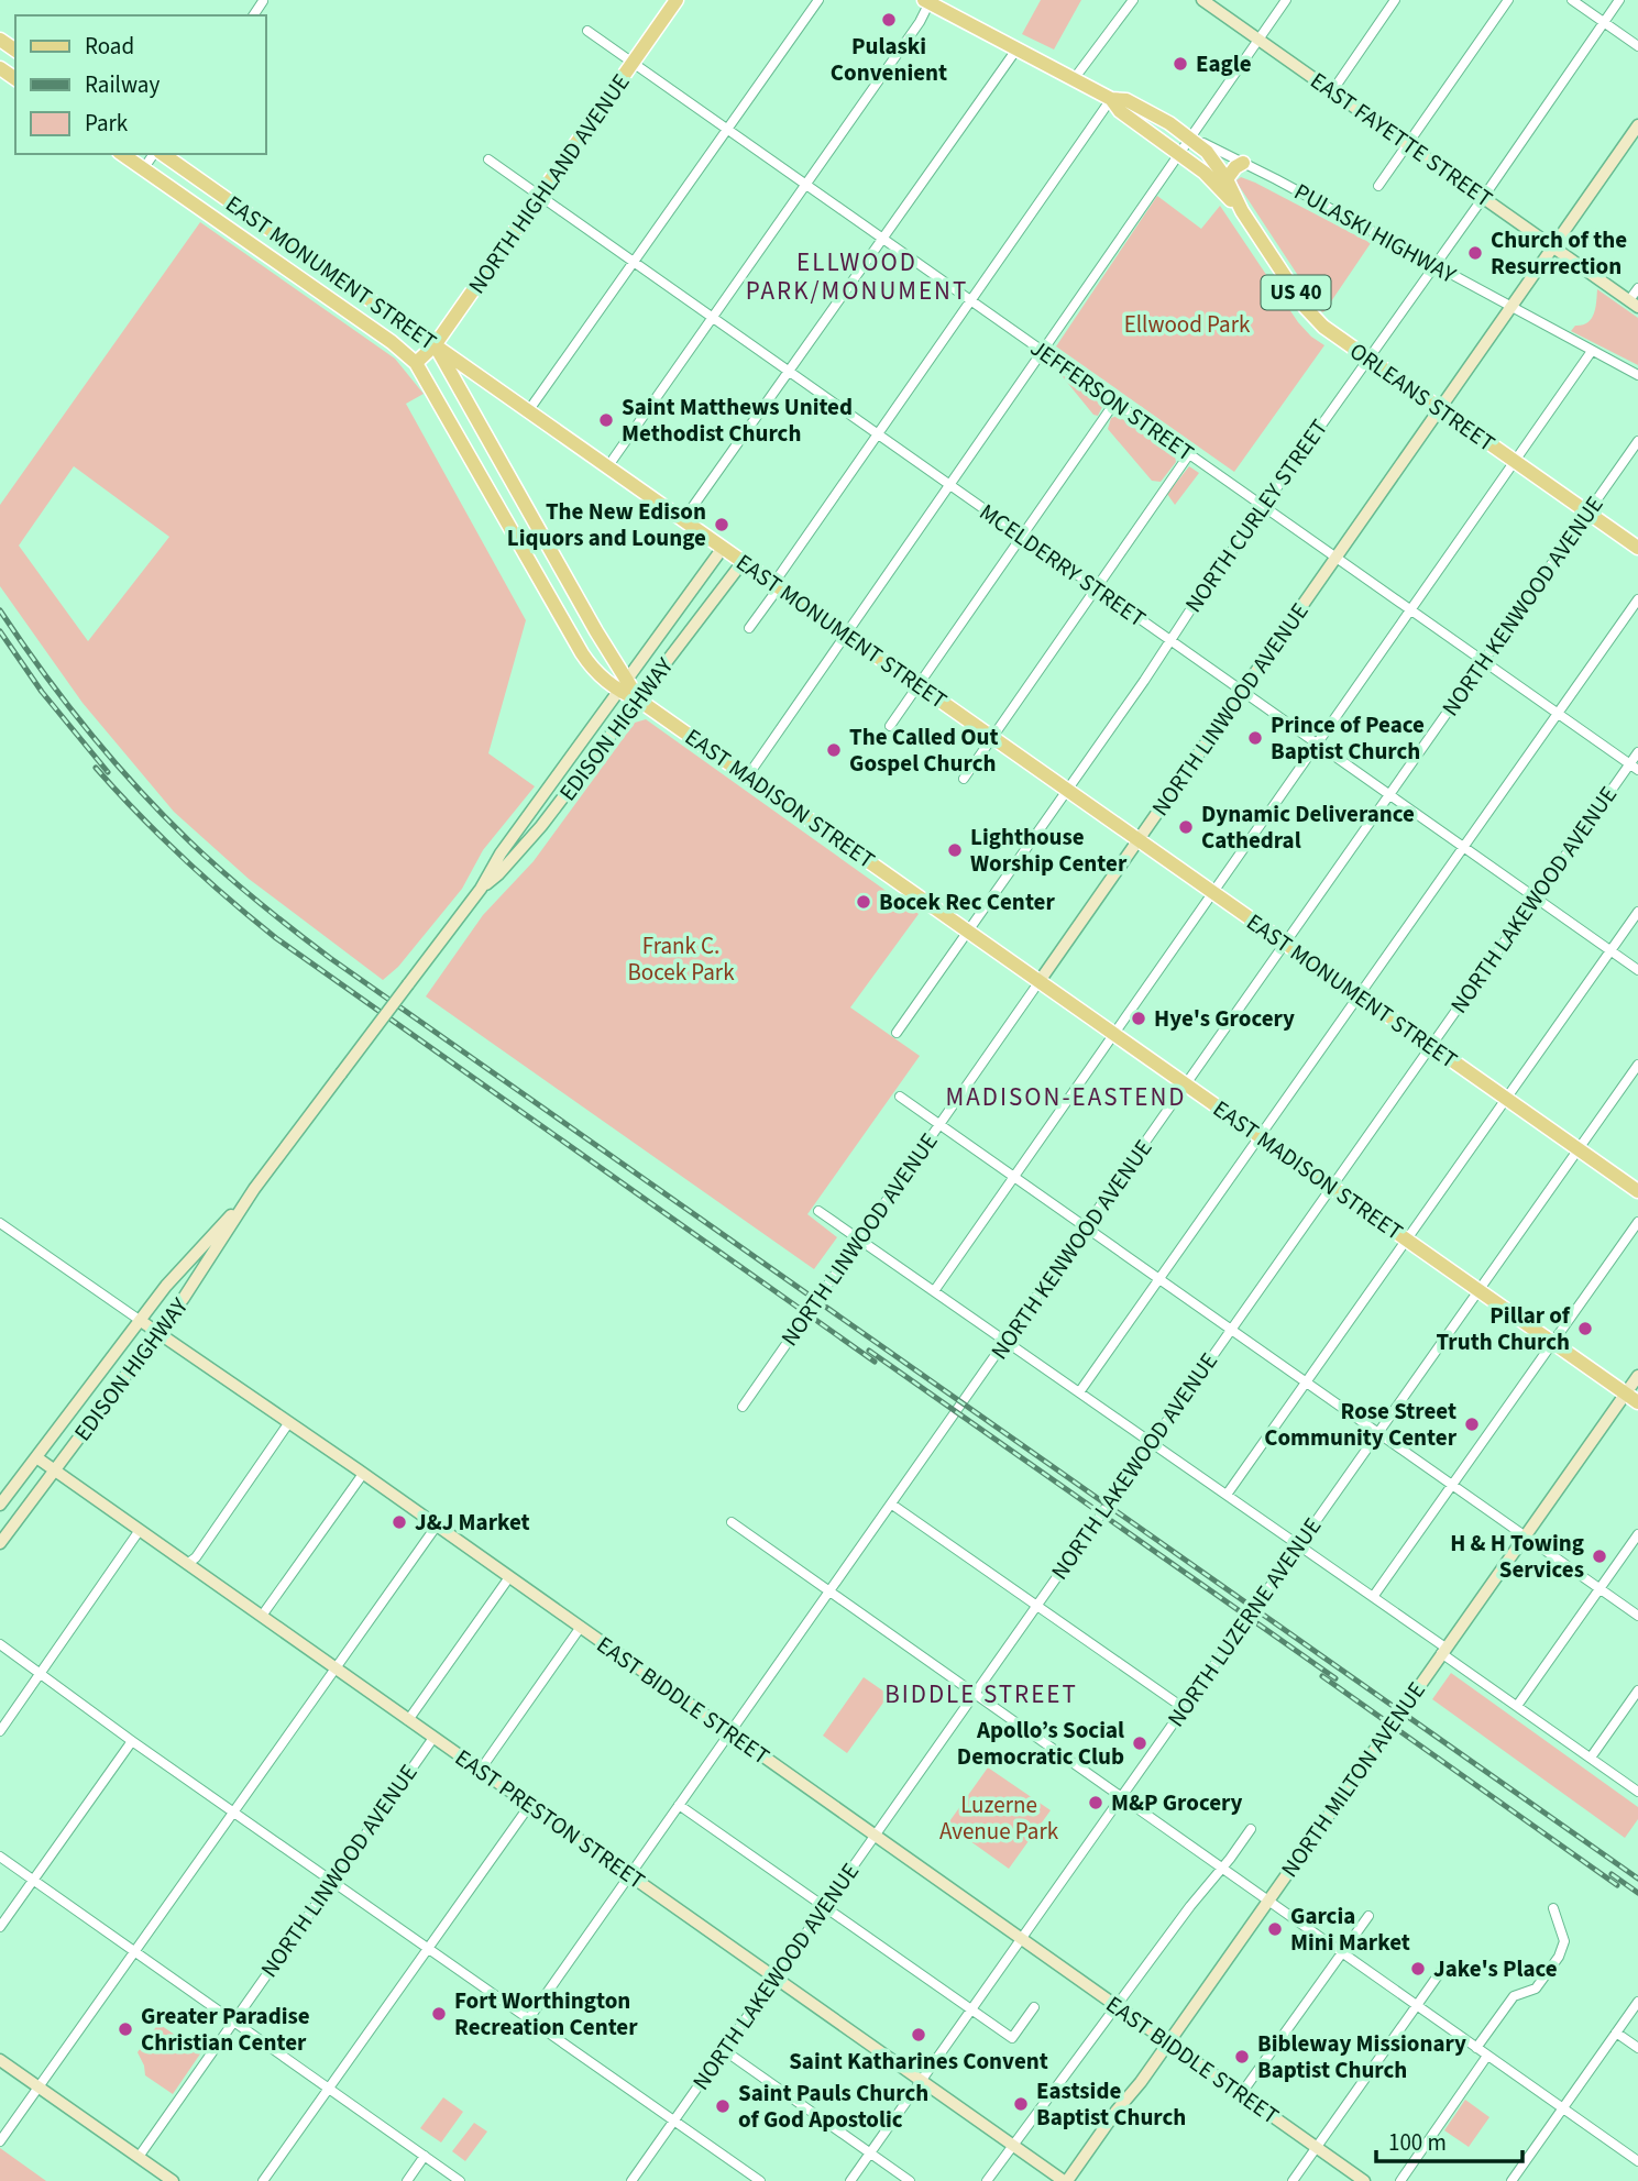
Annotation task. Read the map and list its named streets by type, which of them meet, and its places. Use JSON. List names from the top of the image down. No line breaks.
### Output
{"streets":{"main road":["NORTH HIGHLAND AVENUE","PULASKI HIGHWAY","EAST MONUMENT STREET","US 40","ORLEANS STREET","EAST MADISON STREET"],"street":["EAST FAYETTE STREET","JEFFERSON STREET","NORTH CURLEY STREET","MCELDERRY STREET","NORTH KENWOOD AVENUE","NORTH LINWOOD AVENUE","EDISON HIGHWAY","NORTH LAKEWOOD AVENUE","NORTH LUZERNE AVENUE","EAST BIDDLE STREET","NORTH MILTON AVENUE","EAST PRESTON STREET"]},"crossings":[["EAST FAYETTE STREET","NORTH CURLEY STREET"],["EAST FAYETTE STREET","NORTH LINWOOD AVENUE"],["NORTH HIGHLAND AVENUE","EAST MONUMENT STREET"],["NORTH HIGHLAND AVENUE","JEFFERSON STREET"],["NORTH HIGHLAND AVENUE","MCELDERRY STREET"],["NORTH HIGHLAND AVENUE","EAST MADISON STREET"],["PULASKI HIGHWAY","ORLEANS STREET"],["PULASKI HIGHWAY","NORTH CURLEY STREET"],["PULASKI HIGHWAY","NORTH LINWOOD AVENUE"],["EAST MONUMENT STREET","NORTH CURLEY STREET"],["EAST MONUMENT STREET","NORTH KENWOOD AVENUE"],["EAST MONUMENT STREET","NORTH LINWOOD AVENUE"],["EAST MONUMENT STREET","EDISON HIGHWAY"],["EAST MONUMENT STREET","EAST MADISON STREET"],["EAST MONUMENT STREET","NORTH LAKEWOOD AVENUE"],["EAST MONUMENT STREET","NORTH LUZERNE AVENUE"],["ORLEANS STREET","NORTH CURLEY STREET"],["ORLEANS STREET","NORTH KENWOOD AVENUE"],["ORLEANS STREET","NORTH LINWOOD AVENUE"],["JEFFERSON STREET","NORTH CURLEY STREET"],["JEFFERSON STREET","NORTH KENWOOD AVENUE"],["JEFFERSON STREET","NORTH LINWOOD AVENUE"],["JEFFERSON STREET","NORTH LAKEWOOD AVENUE"],["NORTH CURLEY STREET","MCELDERRY STREET"],["NORTH CURLEY STREET","EAST MADISON STREET"],["MCELDERRY STREET","NORTH KENWOOD AVENUE"],["MCELDERRY STREET","NORTH LINWOOD AVENUE"],["MCELDERRY STREET","NORTH LAKEWOOD AVENUE"],["NORTH KENWOOD AVENUE","EAST MADISON STREET"],["NORTH KENWOOD AVENUE","EAST BIDDLE STREET"],["NORTH KENWOOD AVENUE","EAST PRESTON STREET"],["NORTH LINWOOD AVENUE","EAST MADISON STREET"],["NORTH LINWOOD AVENUE","EAST PRESTON STREET"],["EDISON HIGHWAY","EAST MADISON STREET"],["EDISON HIGHWAY","EAST BIDDLE STREET"],["EDISON HIGHWAY","EAST PRESTON STREET"],["EAST MADISON STREET","NORTH LAKEWOOD AVENUE"],["EAST MADISON STREET","NORTH LUZERNE AVENUE"],["EAST MADISON STREET","NORTH MILTON AVENUE"],["NORTH LAKEWOOD AVENUE","EAST BIDDLE STREET"],["NORTH LAKEWOOD AVENUE","EAST PRESTON STREET"],["NORTH LUZERNE AVENUE","EAST BIDDLE STREET"],["NORTH LUZERNE AVENUE","EAST PRESTON STREET"],["EAST BIDDLE STREET","NORTH MILTON AVENUE"],["NORTH MILTON AVENUE","EAST PRESTON STREET"]],"districts":["ELLWOOD PARK/MONUMENT","MADISON-EASTEND","BIDDLE STREET"],"parks":["Ellwood Park","Frank C. Bocek Park","Luzerne Avenue Park"],"places":["Pulaski Convenient","Eagle","Church of the Resurrection","Saint Matthews United Methodist Church","The New Edison Liquors and Lounge","Prince of Peace Baptist Church","The Called Out Gospel Church","Dynamic Deliverance Cathedral","Lighthouse Worship Center","Bocek Rec Center","Hye's Grocery","Pillar of Truth Church","Rose Street Community Center","J&J Market","H & H Towing Services","Apollo’s Social Democratic Club","M&P Grocery","Garcia Mini Market","Jake's Place","Fort Worthington Recreation Center","Greater Paradise Christian Center","Saint Katharines Convent","Bibleway Missionary Baptist Church","Eastside Baptist Church","Saint Pauls Church of God Apostolic"],"legend":["Road","Railway","Park"],"scale_bar":"100 m"}
